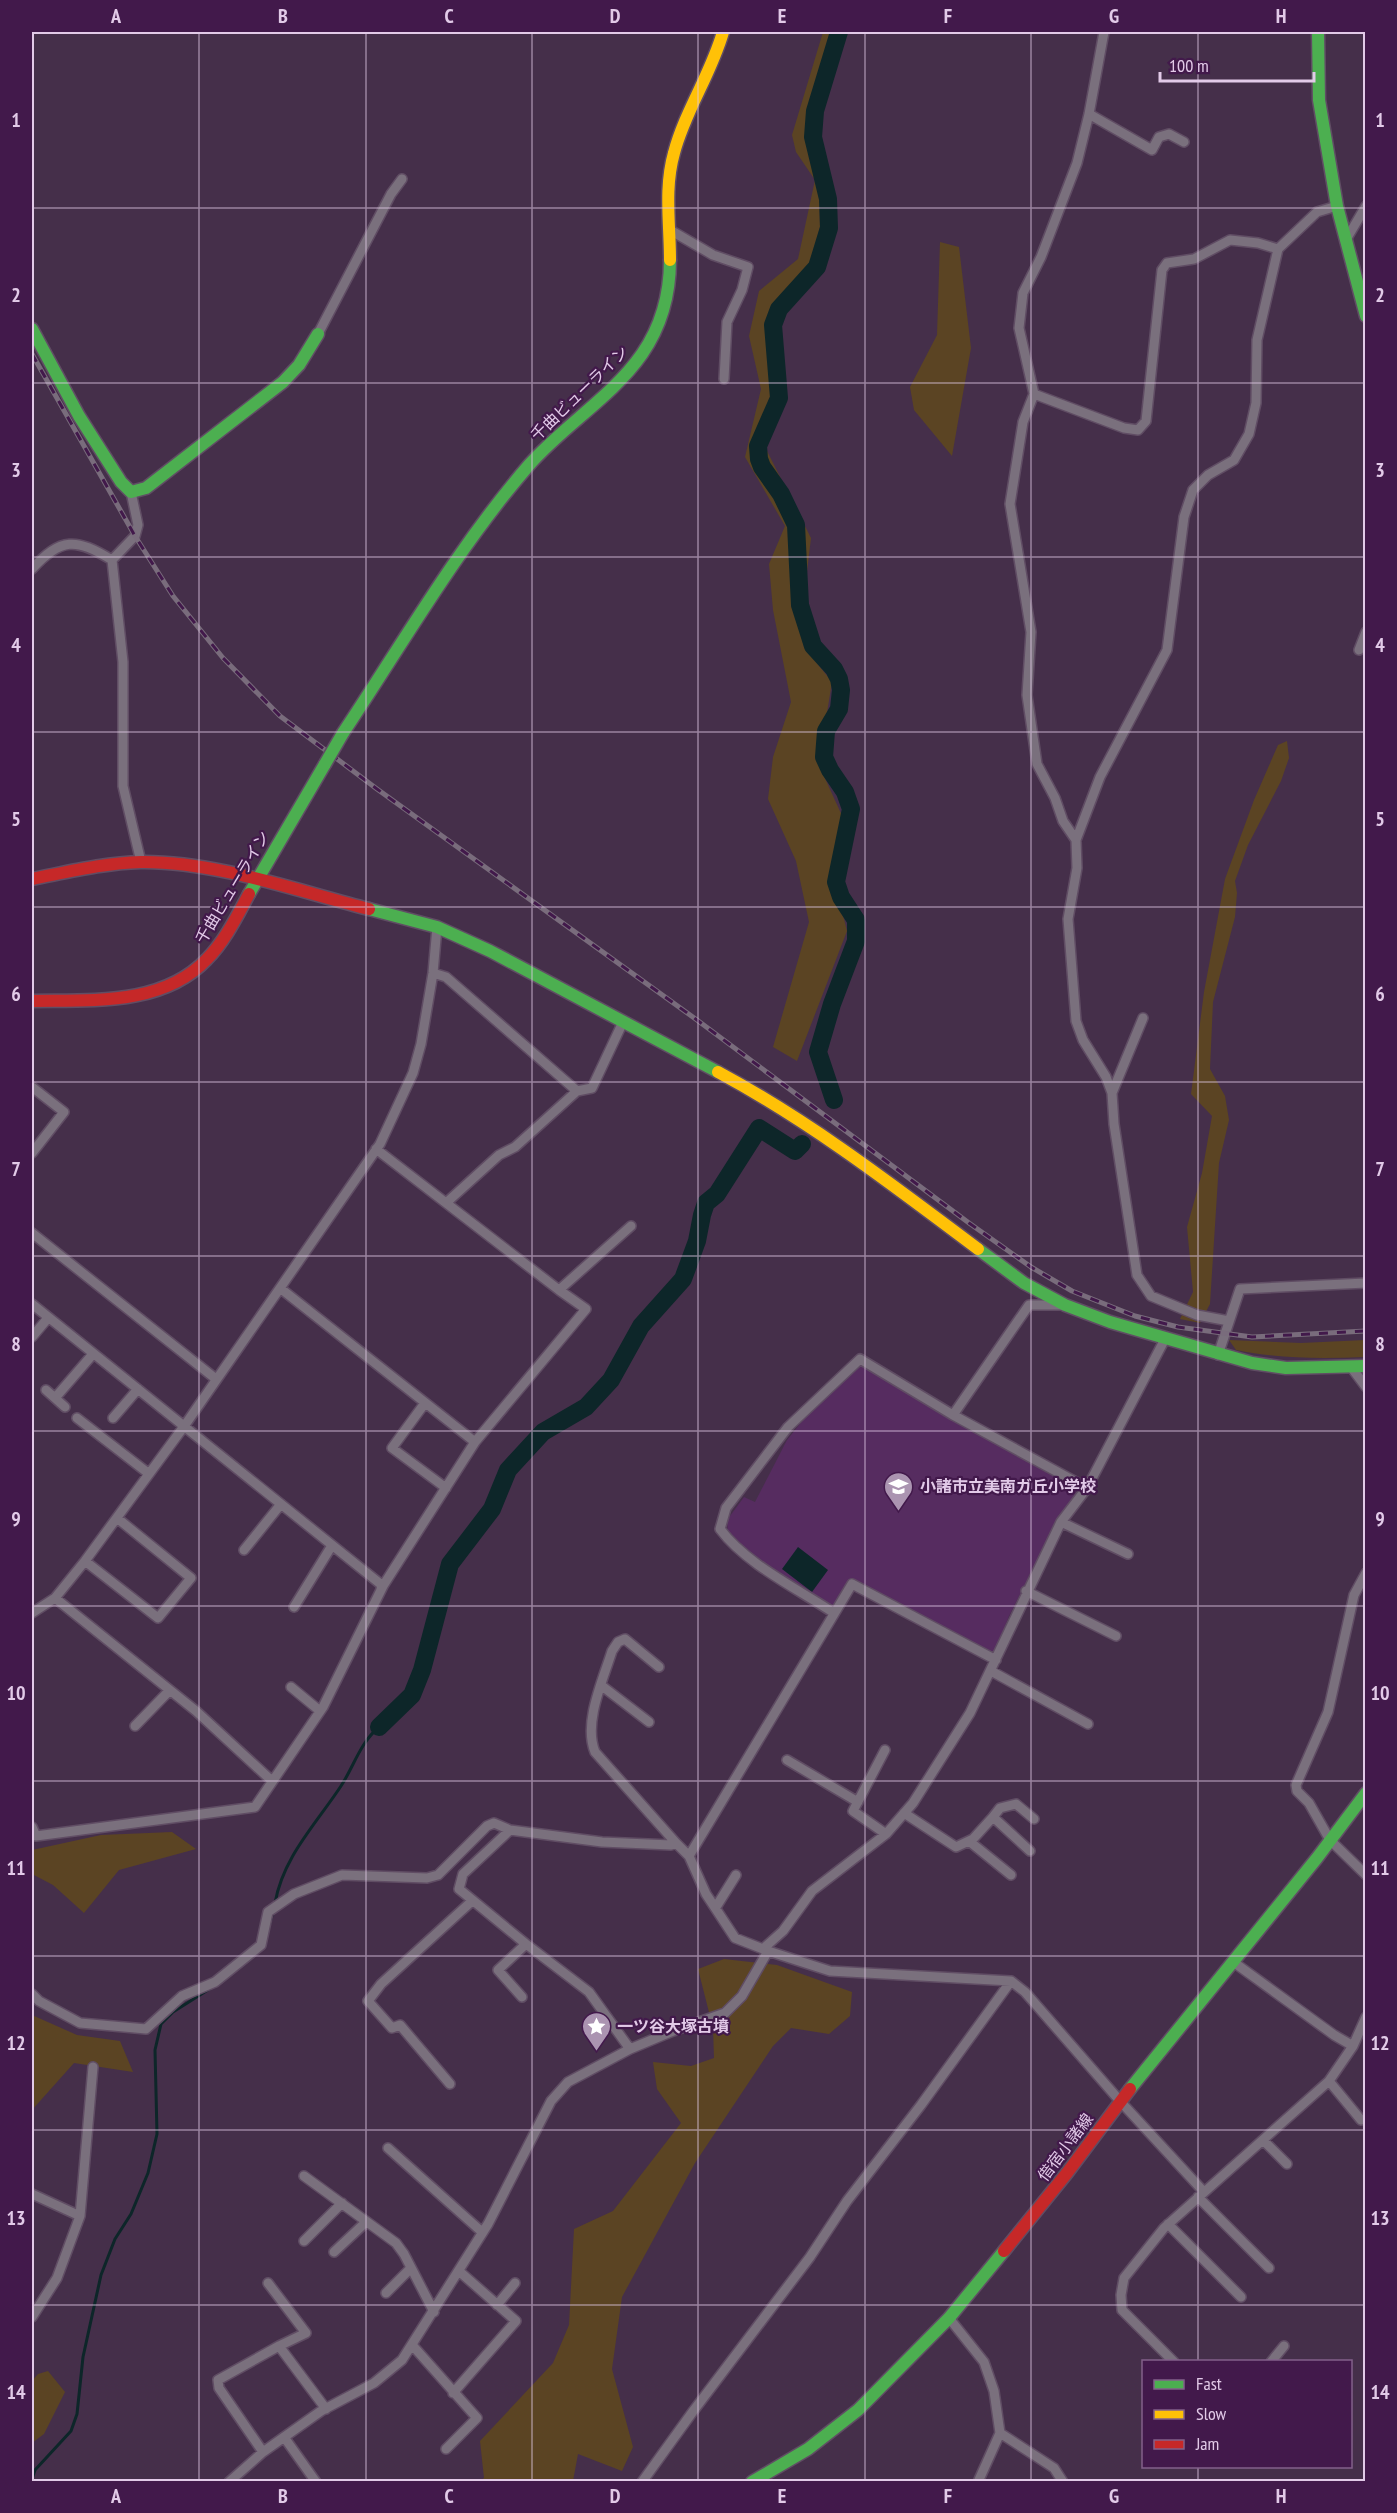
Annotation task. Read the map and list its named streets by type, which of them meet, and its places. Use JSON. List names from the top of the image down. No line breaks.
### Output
{"streets":{"street":["千曲ビューライン","借宿小諸線"]},"places":{"school or university":["小諸市立美南ガ丘小学校"],"place":["一ツ谷大塚古墳"]},"legend":["Fast","Slow","Jam"],"scale_bar":"100 m","grid":{"columns":["A","B","C","D","E","F","G","H"],"rows":["1","2","3","4","5","6","7","8","9","10","11","12","13","14"]}}
